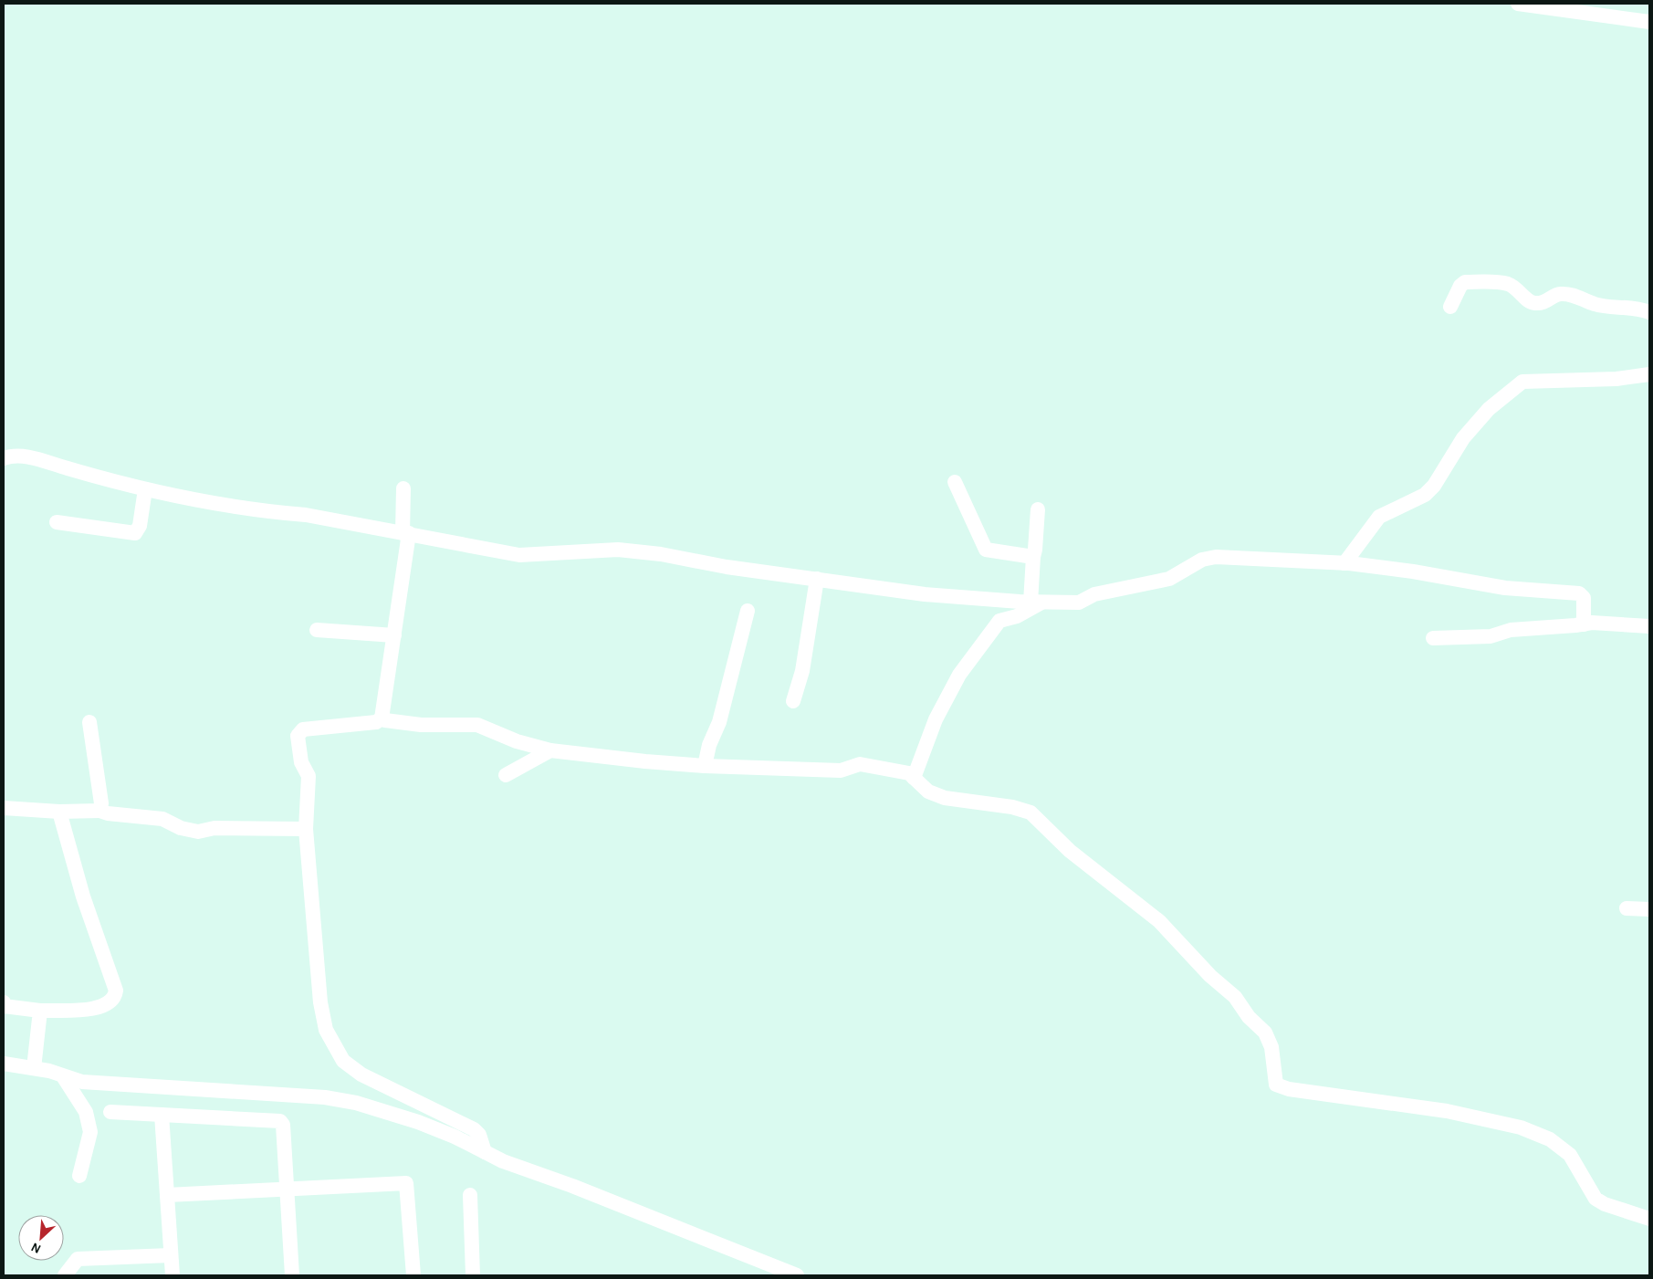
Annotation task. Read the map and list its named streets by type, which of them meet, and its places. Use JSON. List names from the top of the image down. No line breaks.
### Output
{"north":"bottom left"}
